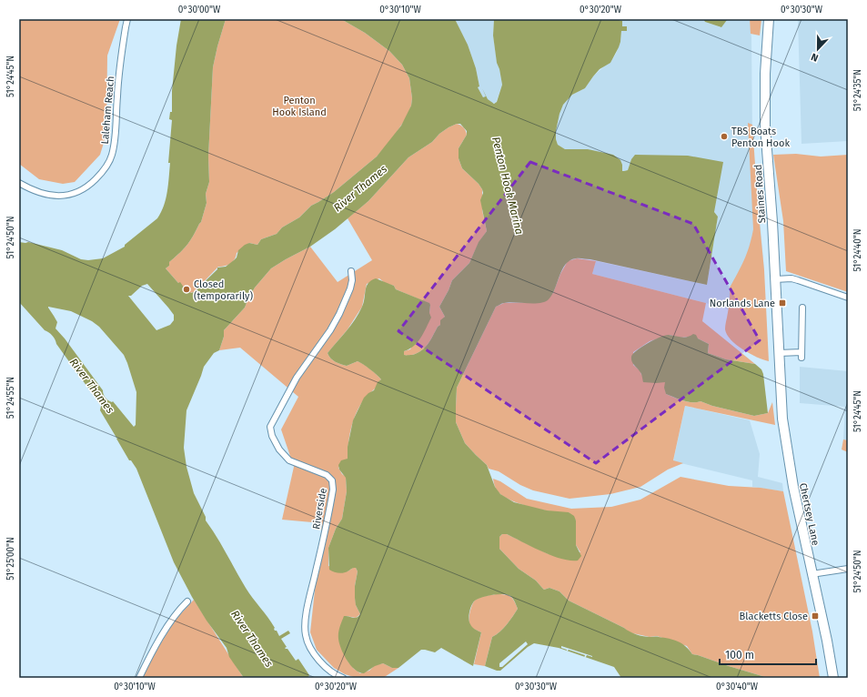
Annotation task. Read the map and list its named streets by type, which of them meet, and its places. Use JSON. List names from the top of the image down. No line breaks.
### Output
{"streets":{"main road":["Staines Road","Chertsey Lane"],"street":["Laleham Reach","Riverside"]},"crossings":[["Staines Road","Chertsey Lane"]],"water":["Penton Hook Marina","River Thames"],"parks":["Penton Hook Island"],"places":{"other":["TBS Boats Penton Hook","Closed (temporarily)"],"transit":["Norlands Lane","Blacketts Close"]},"scale_bar":"100 m","north":"bottom","coordinates":["0°30'00\"W","0°30'10\"W","0°30'20\"W","0°30'30\"W","51°24'45\"N","51°24'35\"N","51°24'50\"N","51°24'40\"N","51°24'55\"N","51°25'00\"N","0°30'40\"W"]}
